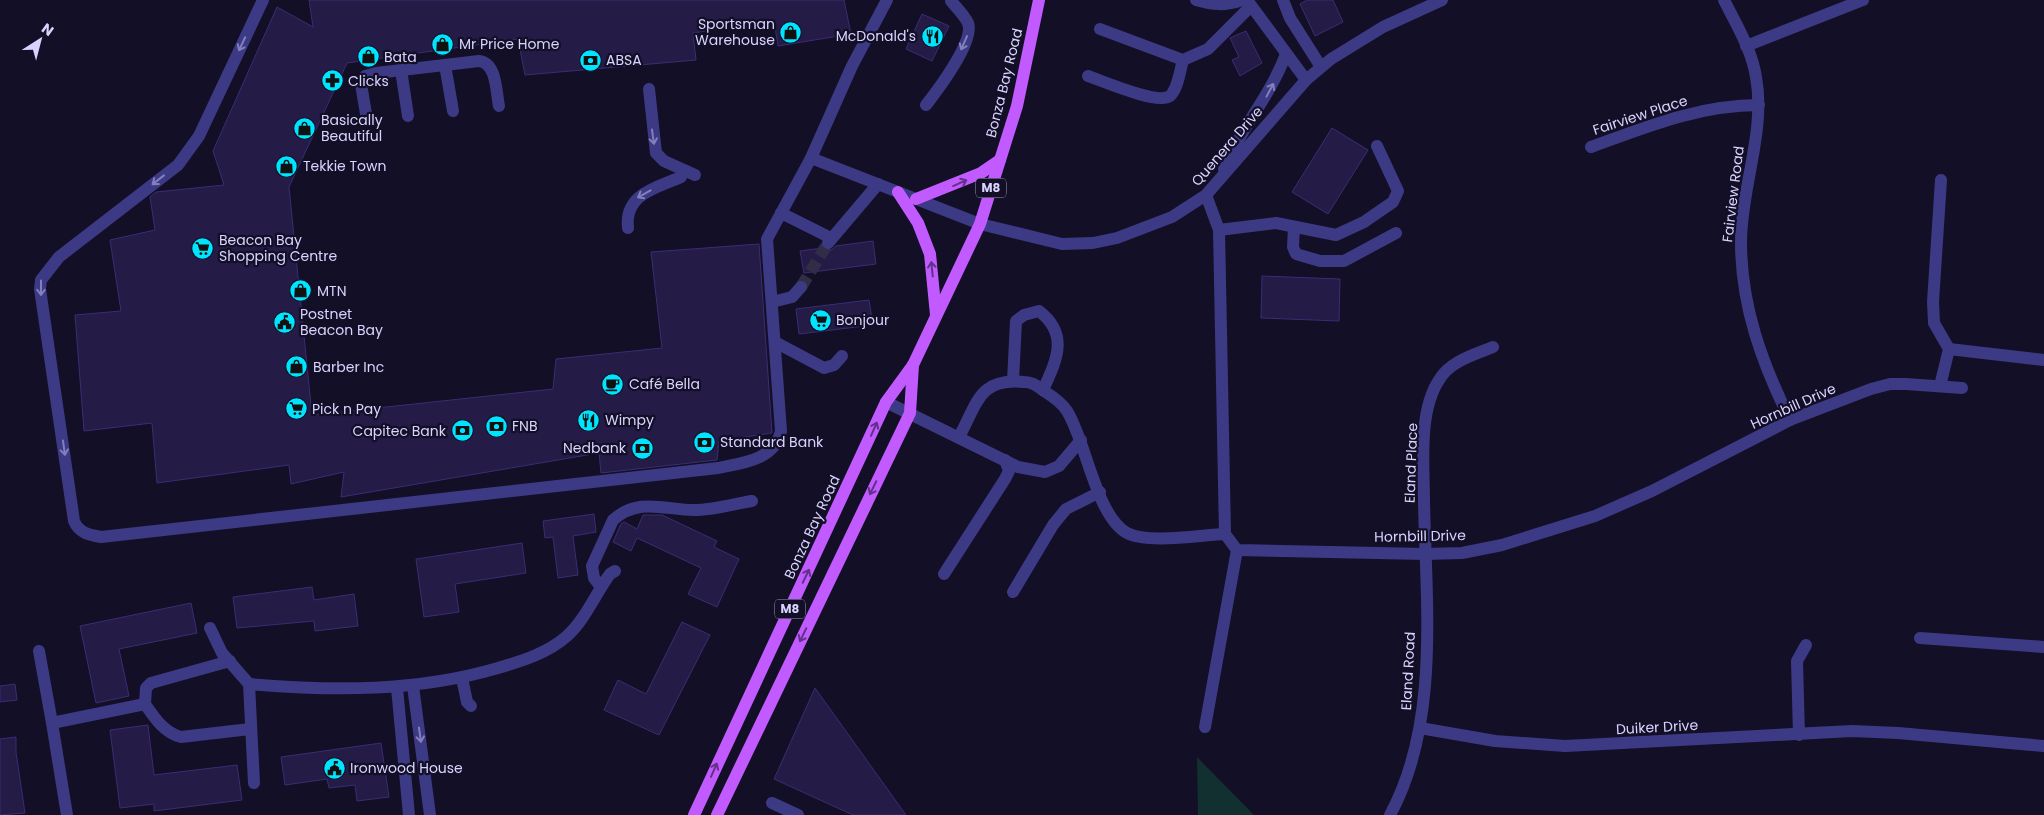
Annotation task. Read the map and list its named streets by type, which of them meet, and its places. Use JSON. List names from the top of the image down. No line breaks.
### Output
{"streets":{"main road":["Bonza Bay Road","M8"],"street":["Fairview Place","Quenera Drive","Fairview Road","Hornbill Drive","Eland Place","Eland Road","Duiker Drive"]},"crossings":[["Bonza Bay Road","Quenera Drive"],["Fairview Place","Fairview Road"],["Fairview Road","Hornbill Drive"],["Hornbill Drive","Eland Place"],["Hornbill Drive","Eland Road"],["Eland Place","Eland Road"],["Eland Road","Duiker Drive"]],"places":{"shop":["Sportsman Warehouse","Mr Price Home","Bata","Basically Beautiful","Tekkie Town","MTN","Barber Inc"],"restaurant":["McDonald's","Wimpy"],"bank":["ABSA","FNB","Capitec Bank","Standard Bank","Nedbank"],"pharmacy":["Clicks"],"supermarket":["Beacon Bay Shopping Centre","Bonjour","Pick n Pay"],"public building":["Postnet Beacon Bay","Ironwood House"],"cafe":["Café Bella"]},"north":"top right"}
